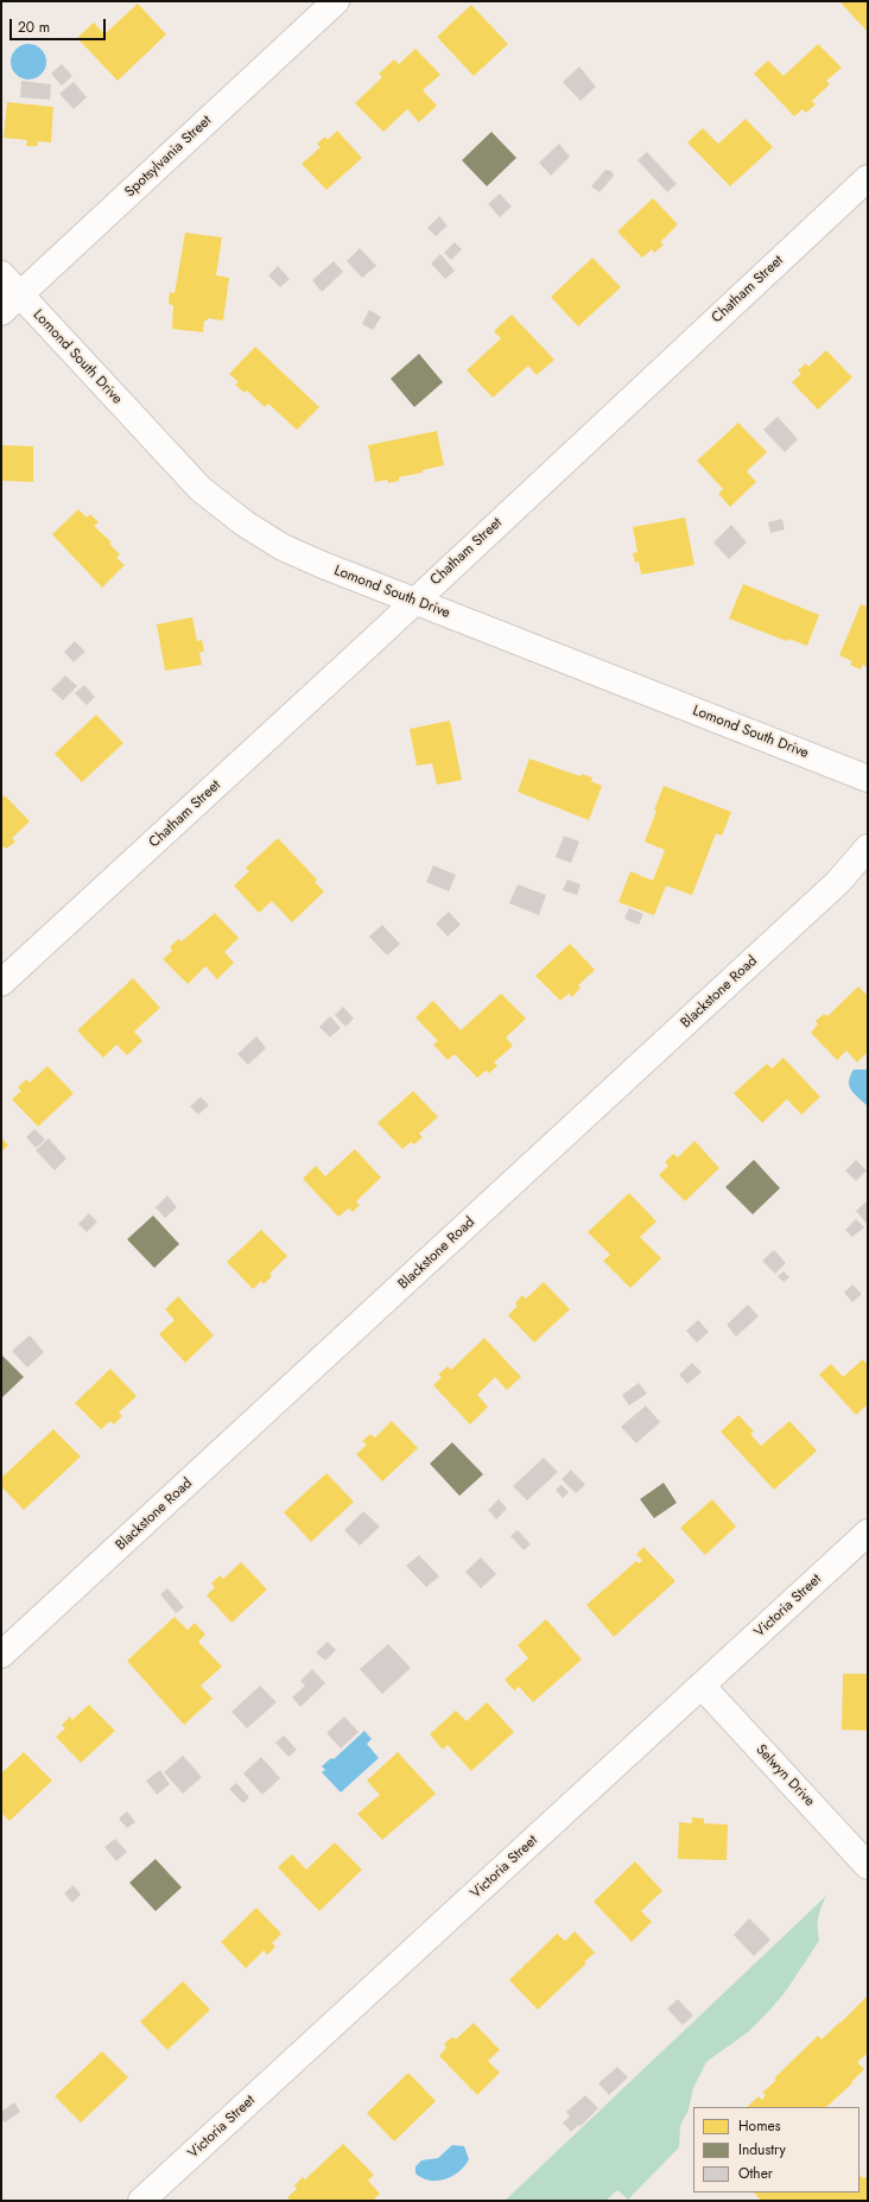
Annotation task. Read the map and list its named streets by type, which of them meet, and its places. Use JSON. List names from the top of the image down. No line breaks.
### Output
{"streets":{"street":["Spotsylvania Street","Chatham Street","Lomond South Drive","Blackstone Road","Victoria Street","Selwyn Drive"]},"crossings":[["Spotsylvania Street","Lomond South Drive"],["Chatham Street","Lomond South Drive"],["Victoria Street","Selwyn Drive"]],"legend":["Homes","Industry","Other"],"scale_bar":"20 m"}
